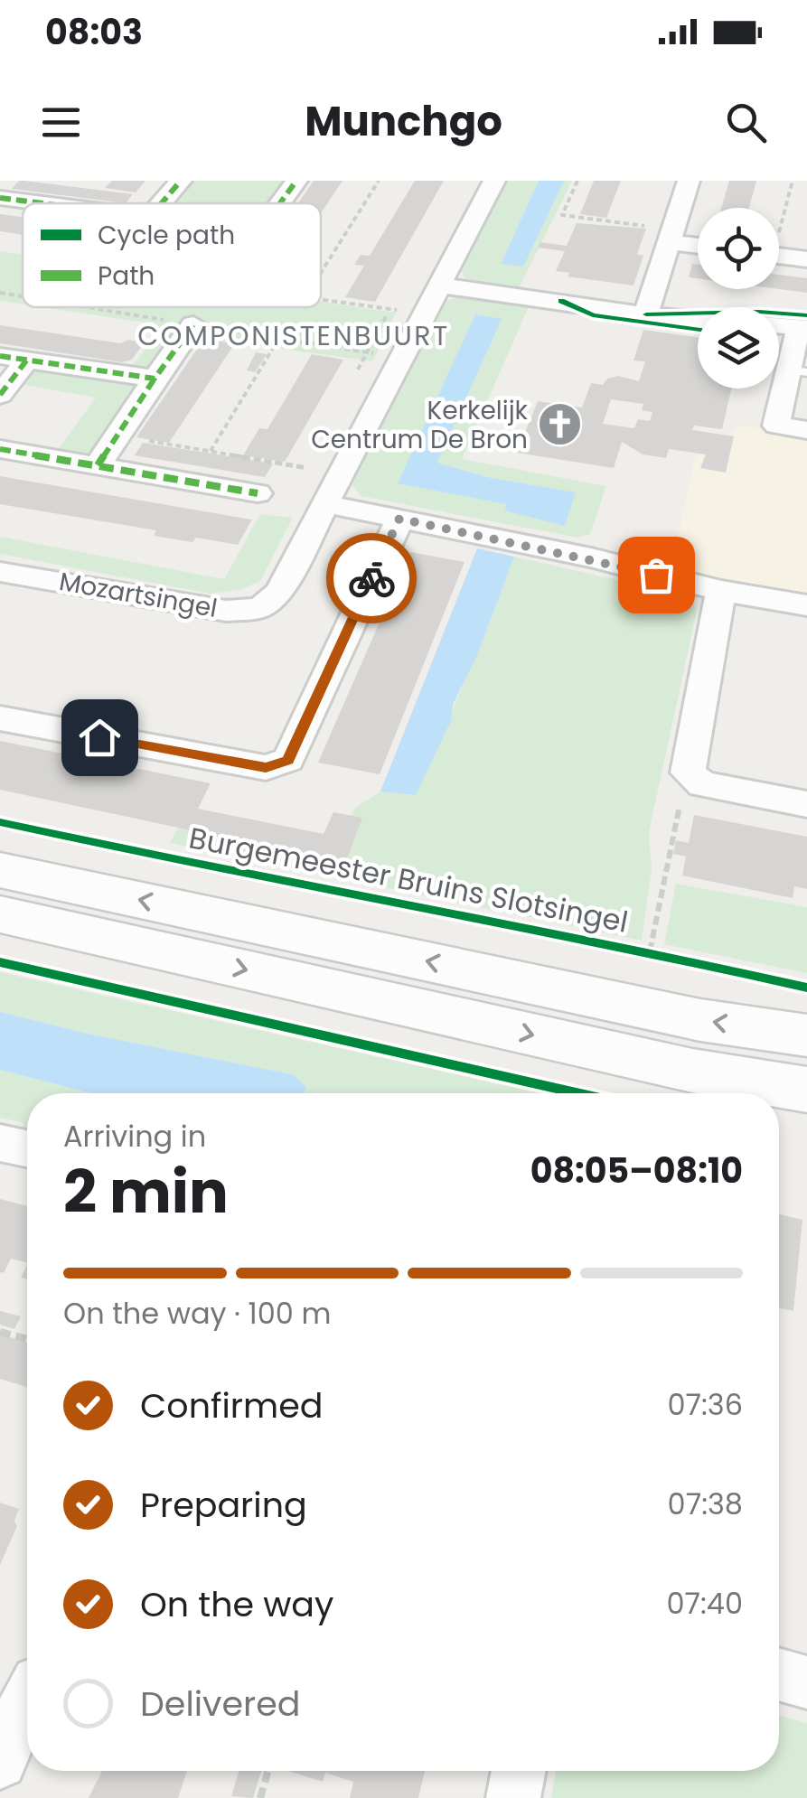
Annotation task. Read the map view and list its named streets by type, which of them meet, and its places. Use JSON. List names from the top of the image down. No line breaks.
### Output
{"streets":{"street":["Mozartsingel"],"cycle path":["Burgemeester Bruins Slotsingel"]},"districts":["COMPONISTENBUURT"],"places":{"church":["Kerkelijk Centrum De Bron"]},"legend":["Cycle path","Path"],"page":{"status":"08:03","header":"Munchgo","heading":["2 min","Arriving in","08:05–08:10"],"bar":"On the way · 100 m","list":[["Confirmed","07:36"],["Preparing","07:38"],["On the way","07:40"],"Delivered"]}}
